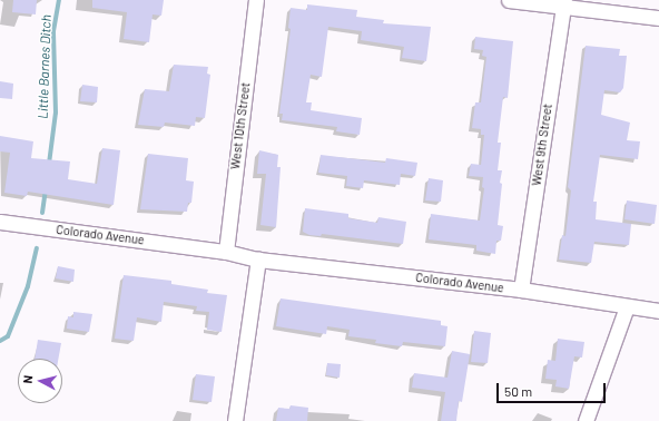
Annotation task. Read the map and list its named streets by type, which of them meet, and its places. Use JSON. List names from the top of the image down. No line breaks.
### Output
{"streets":{"street":["West 10th Street","West 9th Street","Colorado Avenue"]},"crossings":[["West 10th Street","Colorado Avenue"],["West 9th Street","Colorado Avenue"]],"water":["Little Barnes Ditch"],"scale_bar":"50 m","north":"left"}
